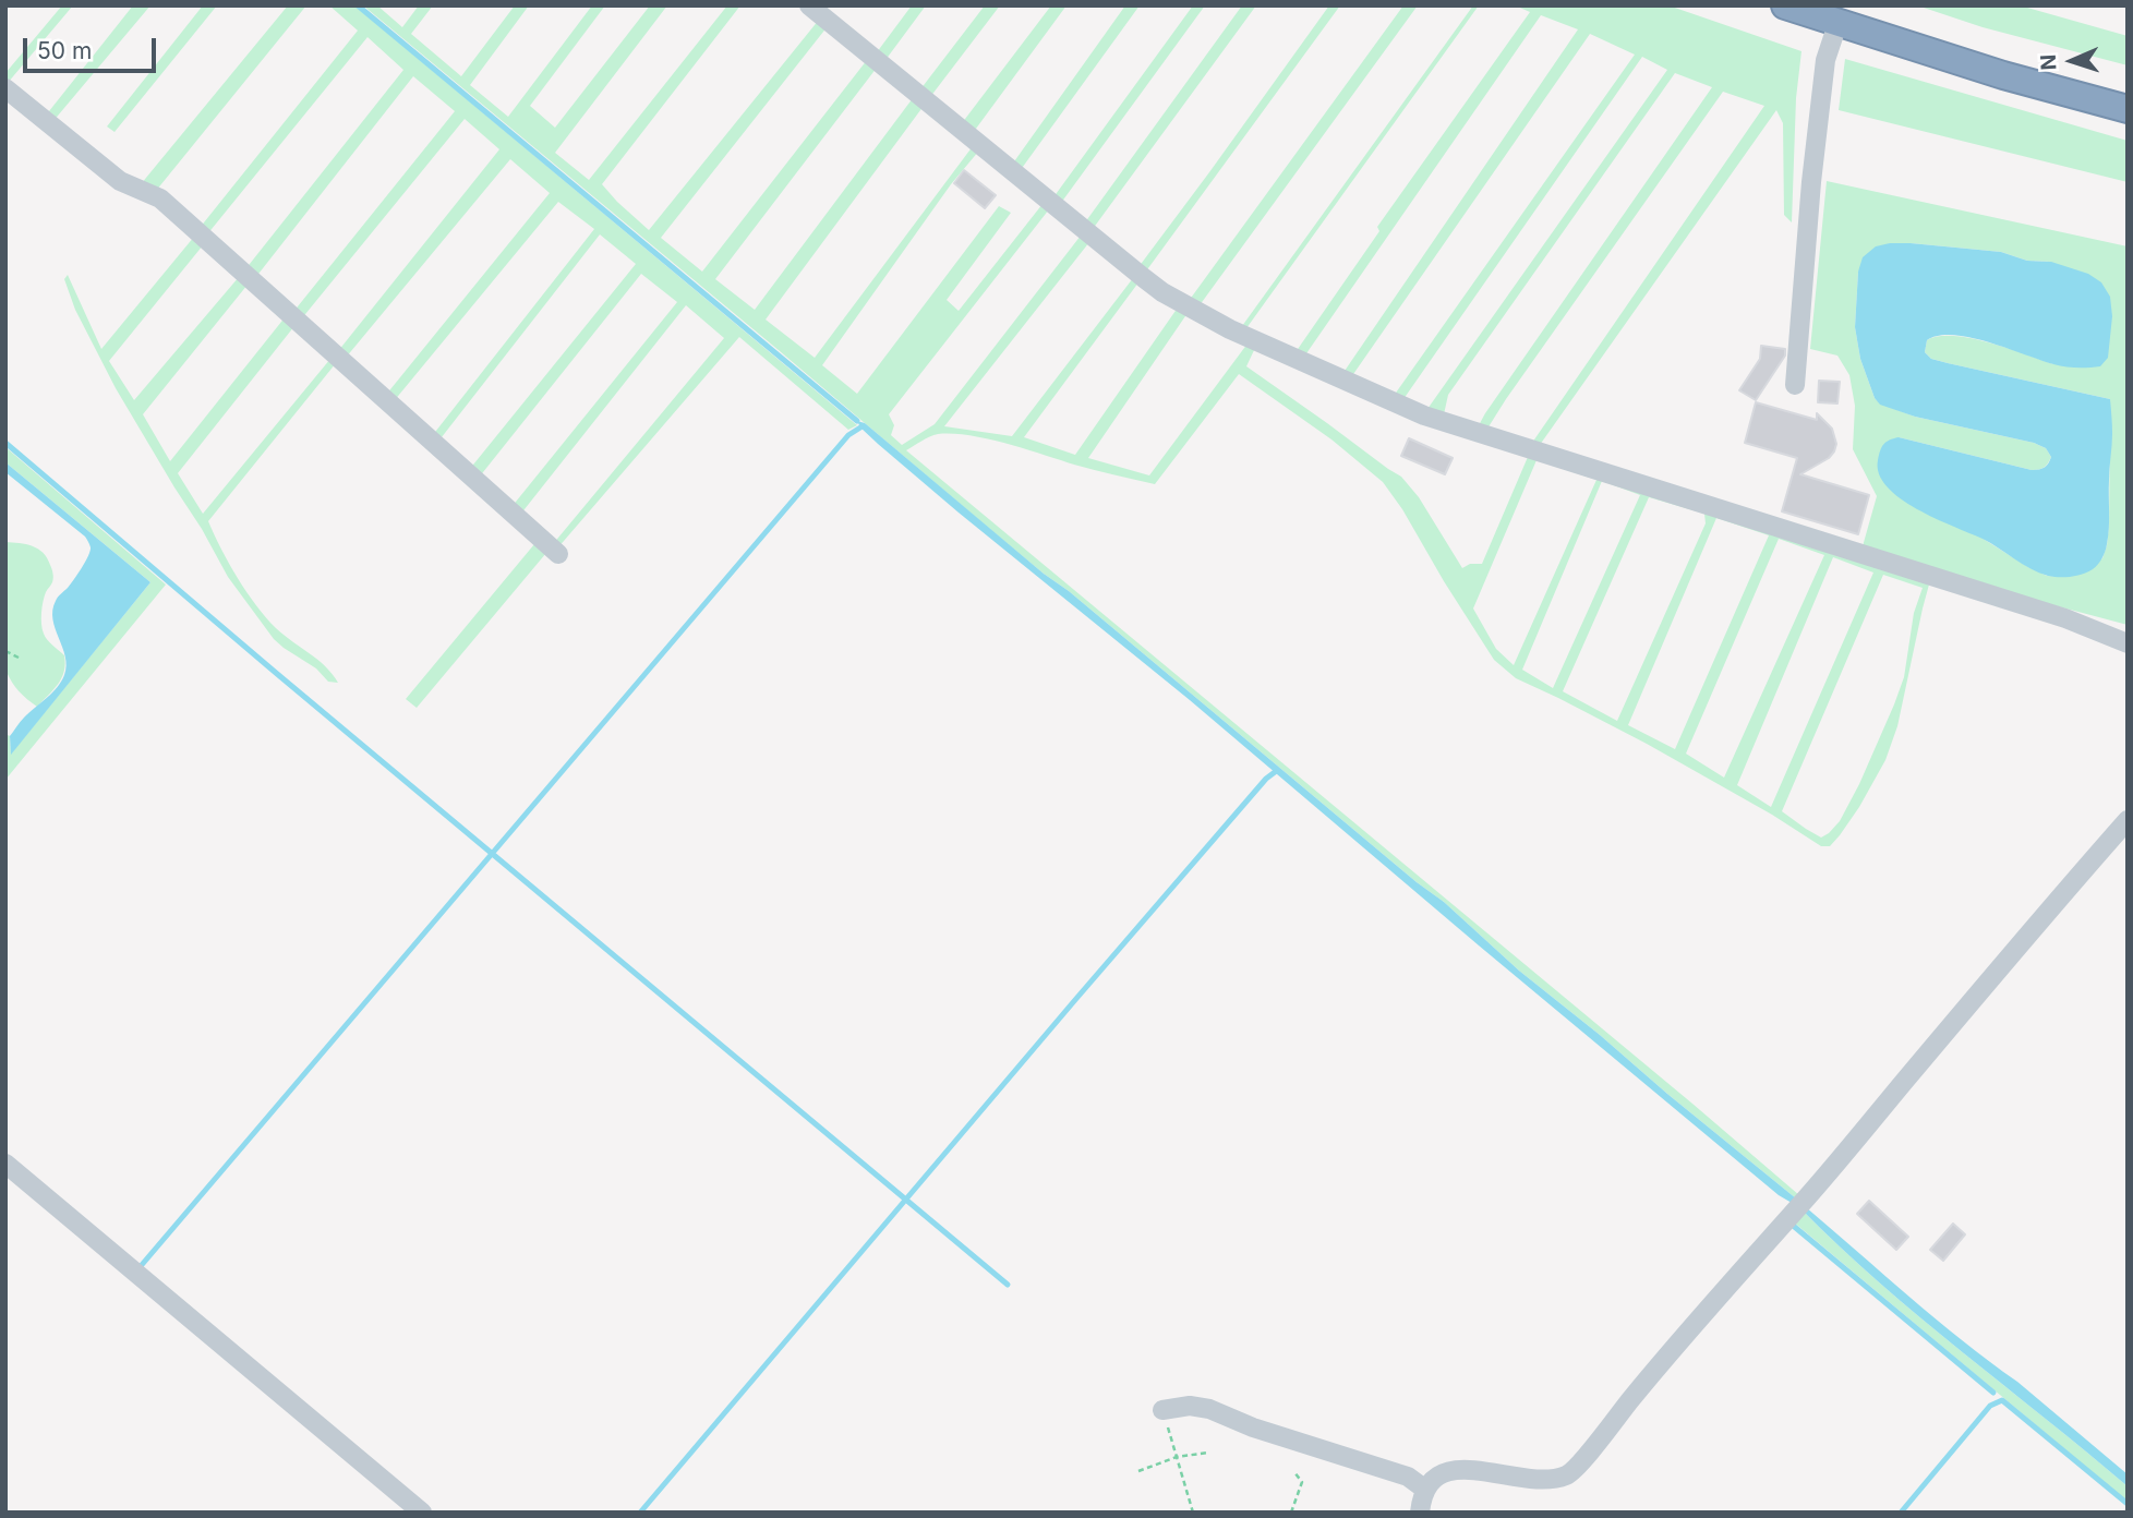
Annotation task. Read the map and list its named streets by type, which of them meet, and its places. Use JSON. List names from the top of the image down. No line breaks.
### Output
{"scale_bar":"50 m","north":"left"}
